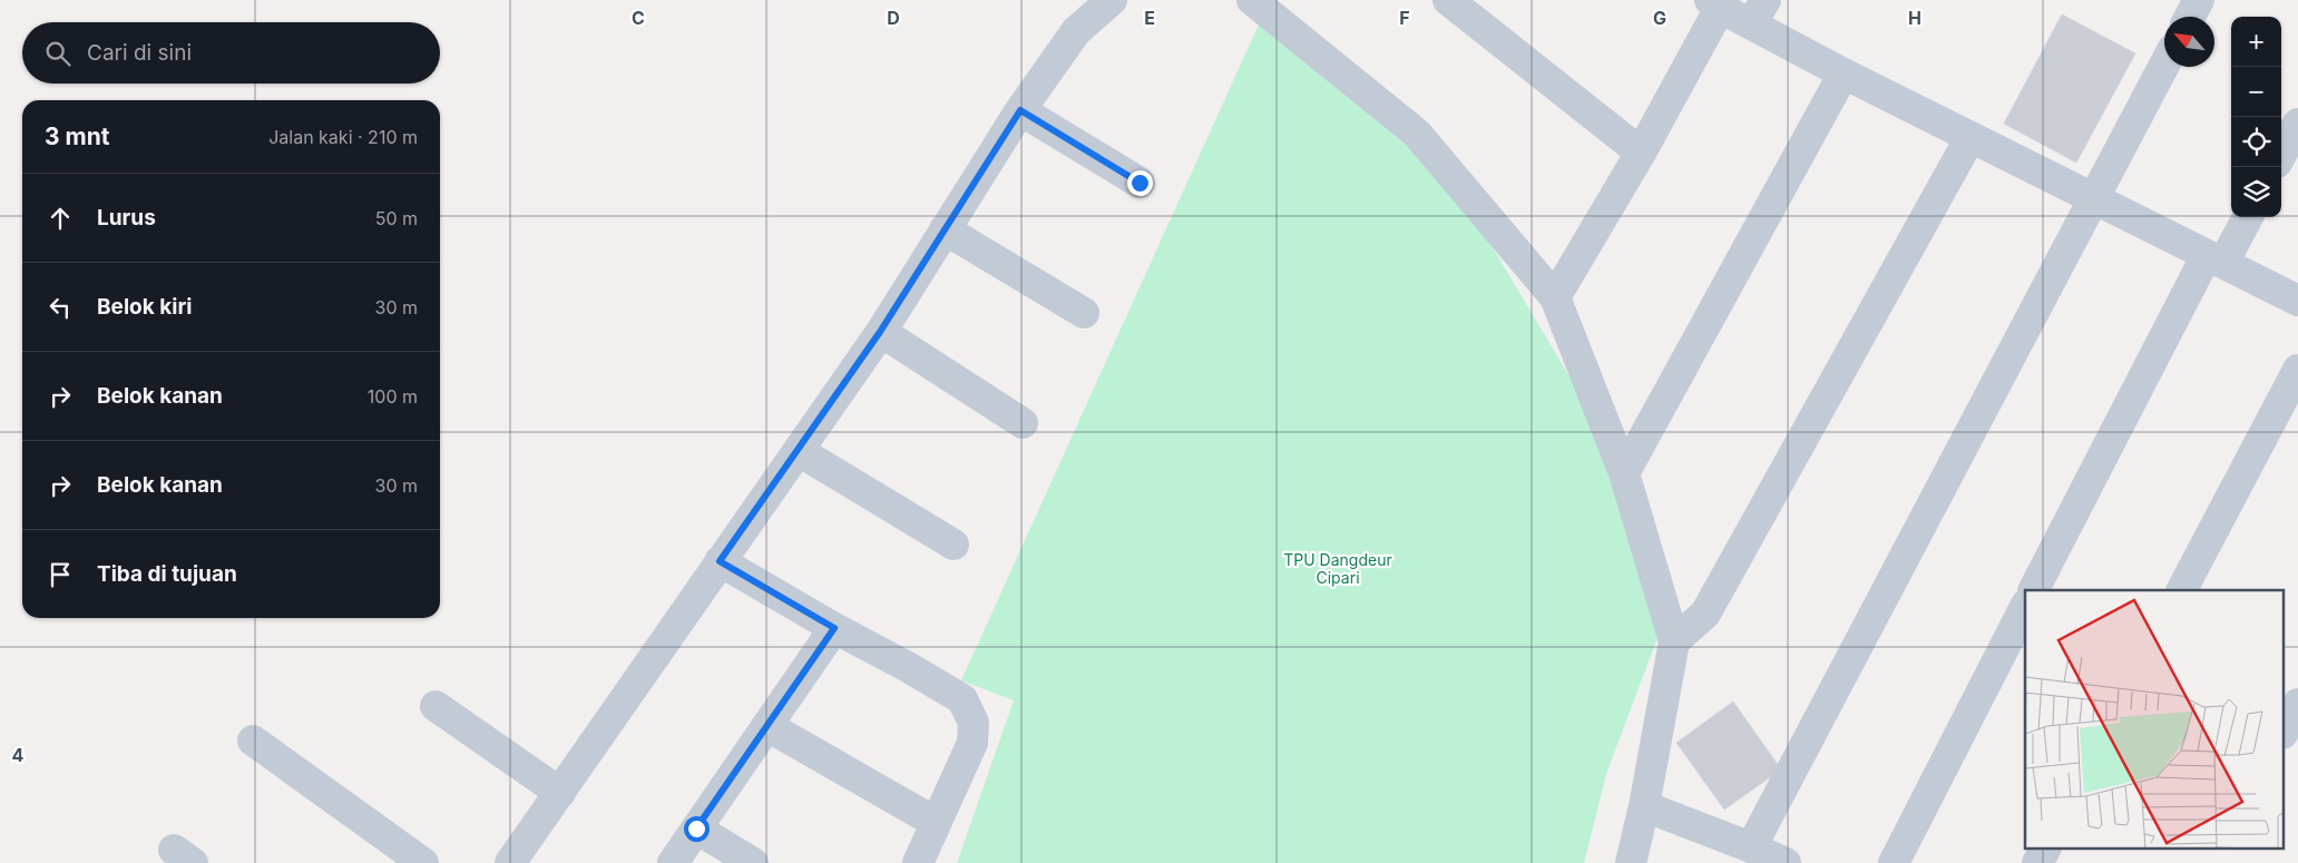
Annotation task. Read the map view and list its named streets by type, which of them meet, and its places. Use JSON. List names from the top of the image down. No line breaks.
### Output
{"parks":["TPU Dangdeur Cipari"],"north":"top left","page":{"map_buttons":["+","−"],"search":"Cari di sini","heading":["3 mnt","Jalan kaki · 210 m"],"list":[["Lurus","50 m"],["Belok kiri","30 m"],["Belok kanan","100 m"],["Belok kanan","30 m"],"Tiba di tujuan"]},"grid":{"columns":["C","D","E","F","G","H"],"rows":["4"]}}
